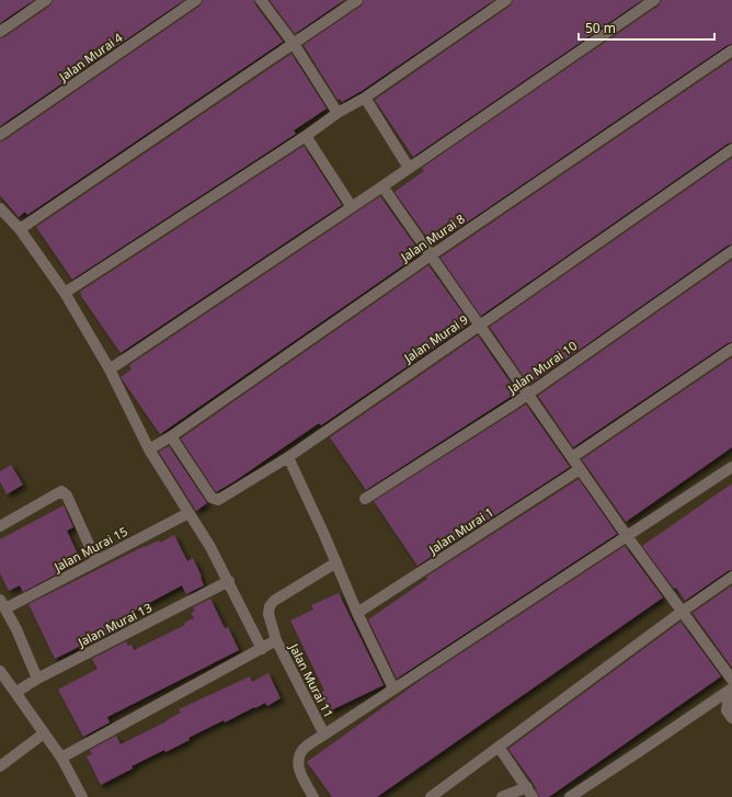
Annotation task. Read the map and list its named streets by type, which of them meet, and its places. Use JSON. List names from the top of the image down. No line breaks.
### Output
{"streets":{"street":["Jalan Murai 4","Jalan Murai 8","Jalan Murai 9","Jalan Murai 10","Jalan Murai 1","Jalan Murai 15","Jalan Murai 13","Jalan Murai 11"]},"crossings":[["Jalan Murai 8","Jalan Murai 9"]],"scale_bar":"50 m"}
